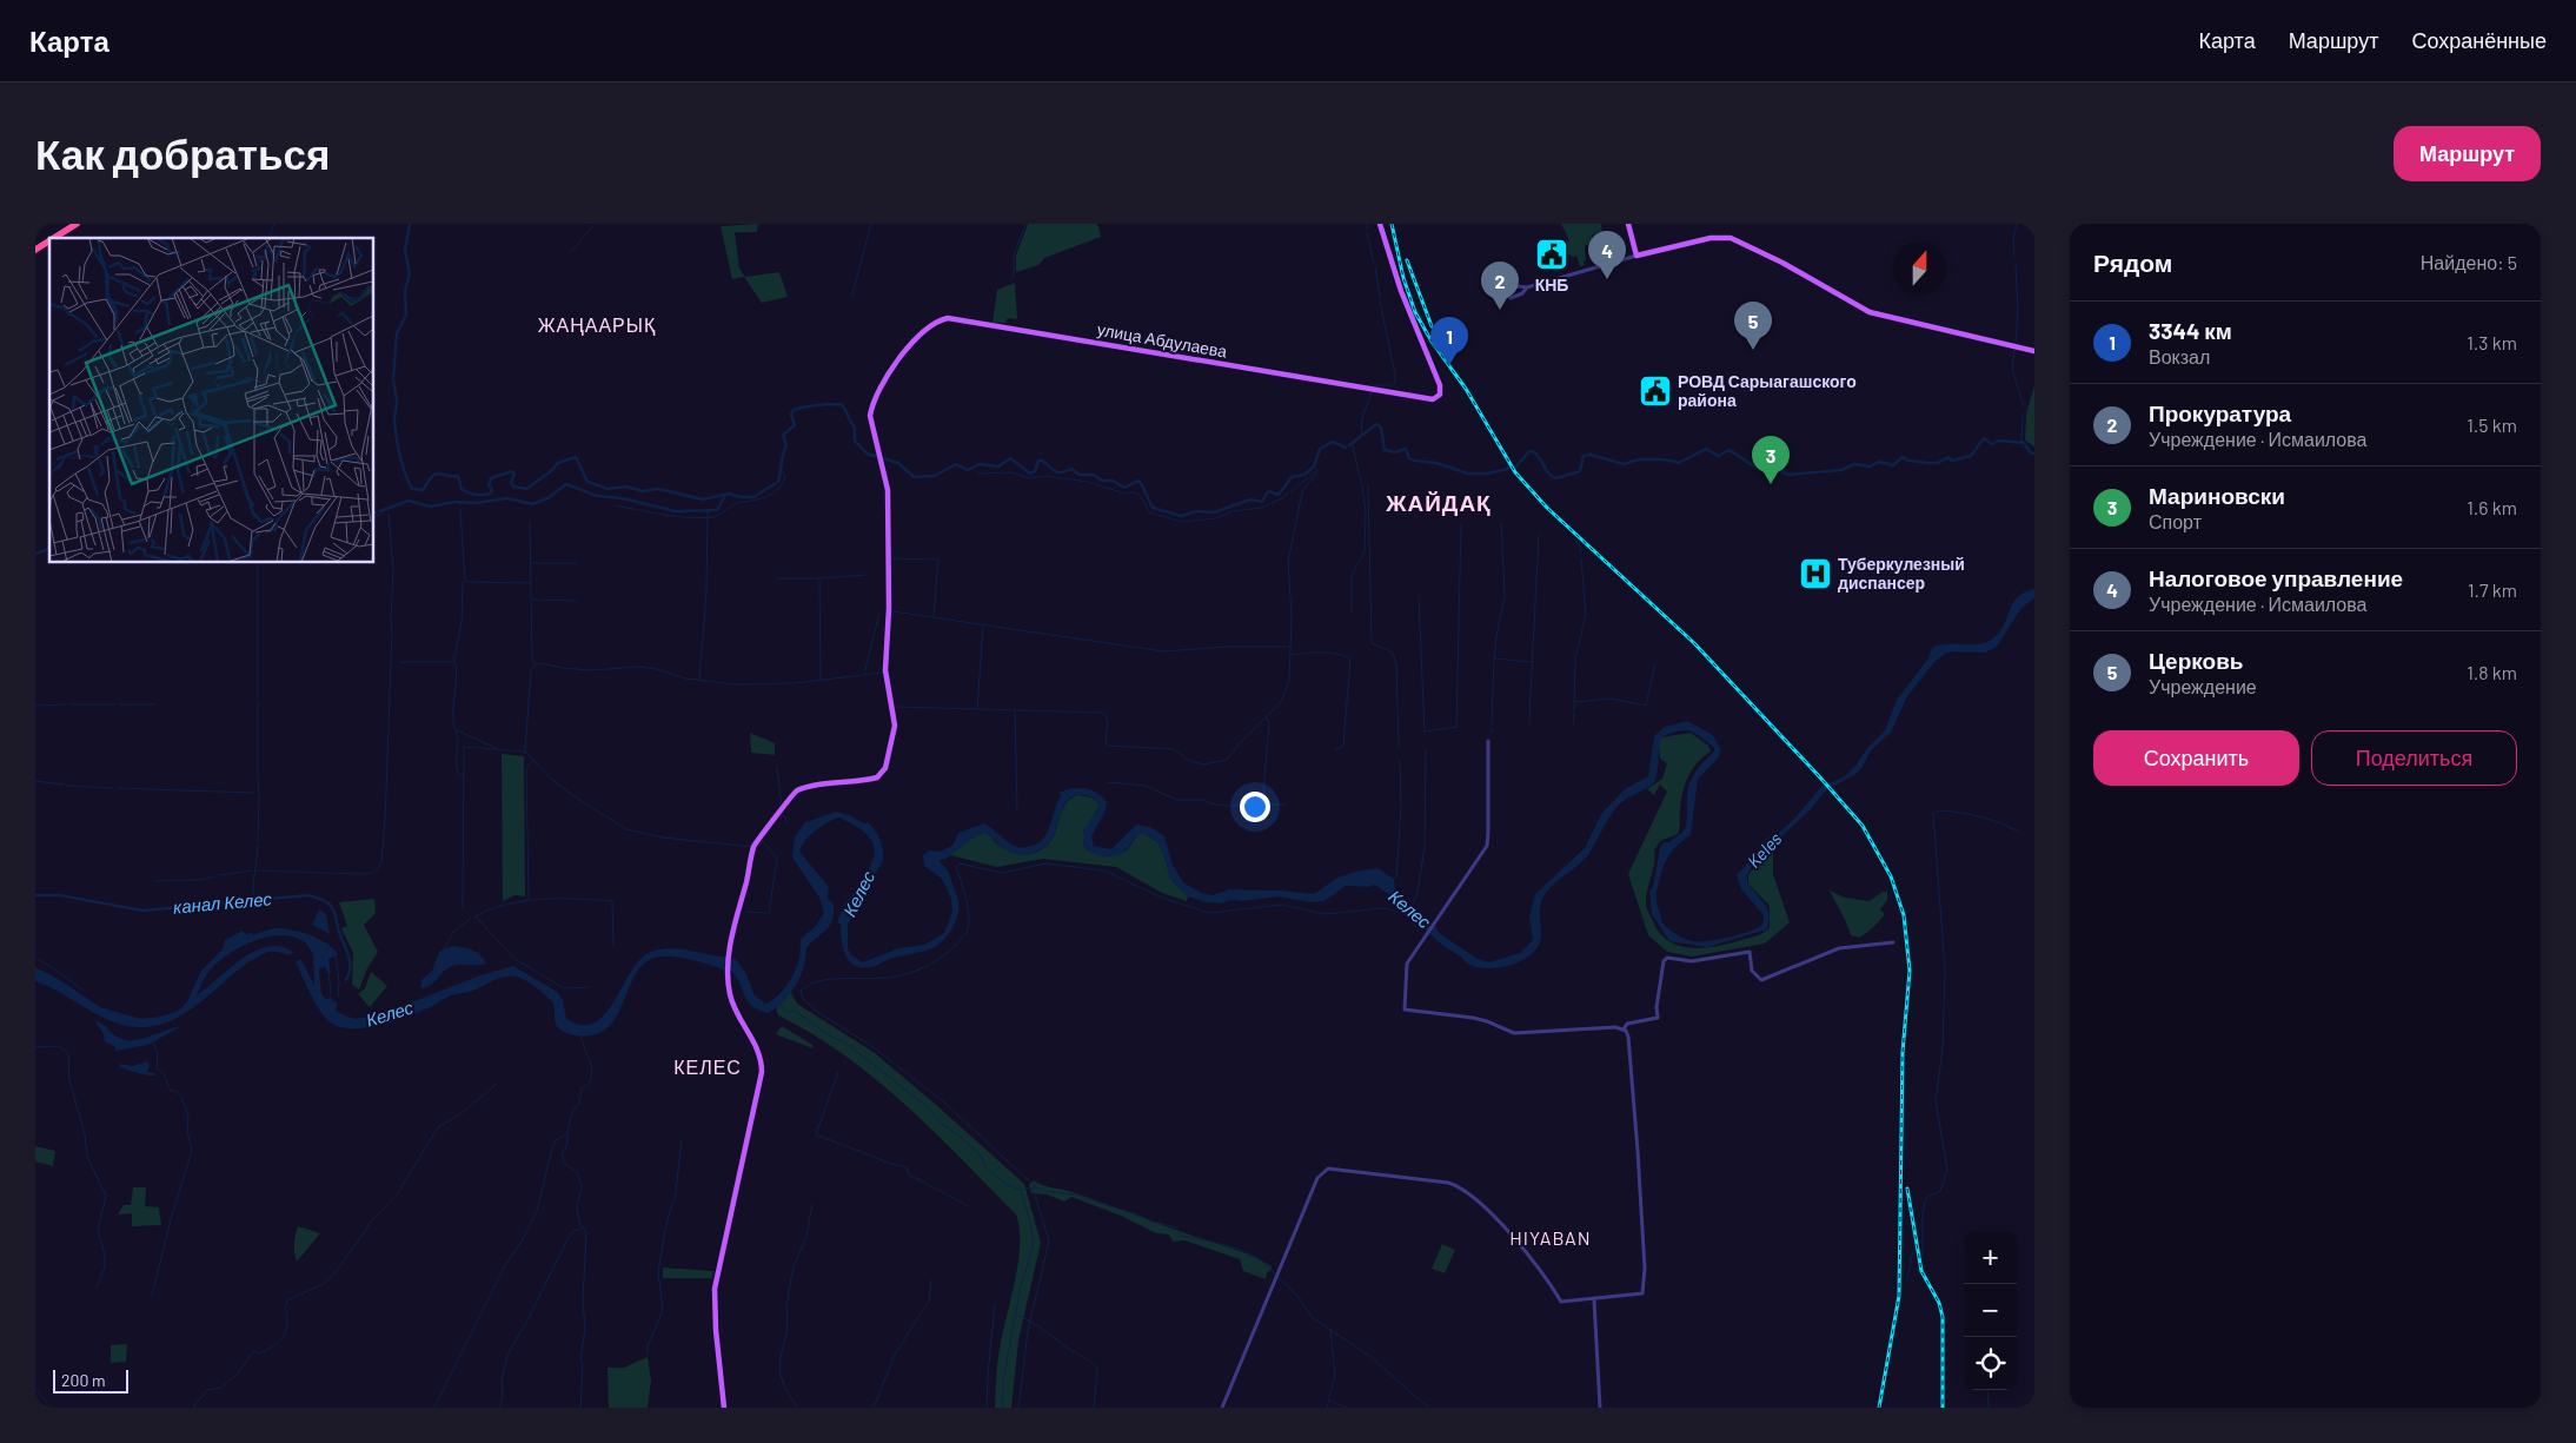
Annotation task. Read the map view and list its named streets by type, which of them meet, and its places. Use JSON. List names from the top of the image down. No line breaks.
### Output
{"streets":{"main road":["улица Абдулаева"]},"districts":["ЖАҢААРЫҚ","ЖАЙДАҚ","КЕЛЕС","HIYABAN"],"water":["Keles","Келес","канал Келес"],"places":{"public building":["КНБ","РОВД Сарыагашского района"],"hospital":["Туберкулезный диспансер"]},"scale_bar":"200 m","north":"top","page":{"header":"Карта","nav":["Карта","Маршрут","Сохранённые"],"buttons":["Маршрут",["Сохранить","Поделиться"]],"title":"Как добраться","heading":["Рядом","Найдено: 5"],"pins":["4","2","5","1","3"],"list":[{"mark":"1","name":"3344 км","note":"Вокзал","value":"1.3 km"},{"mark":"2","name":"Прокуратура","note":"Учреждение · Исмаилова","value":"1.5 km"},{"mark":"3","name":"Мариновски","note":"Спорт","value":"1.6 km"},{"mark":"4","name":"Налоговое управление","note":"Учреждение · Исмаилова","value":"1.7 km"},{"mark":"5","name":"Церковь","note":"Учреждение","value":"1.8 km"}],"map_buttons":["+","−"],"scale":"200 m"}}
